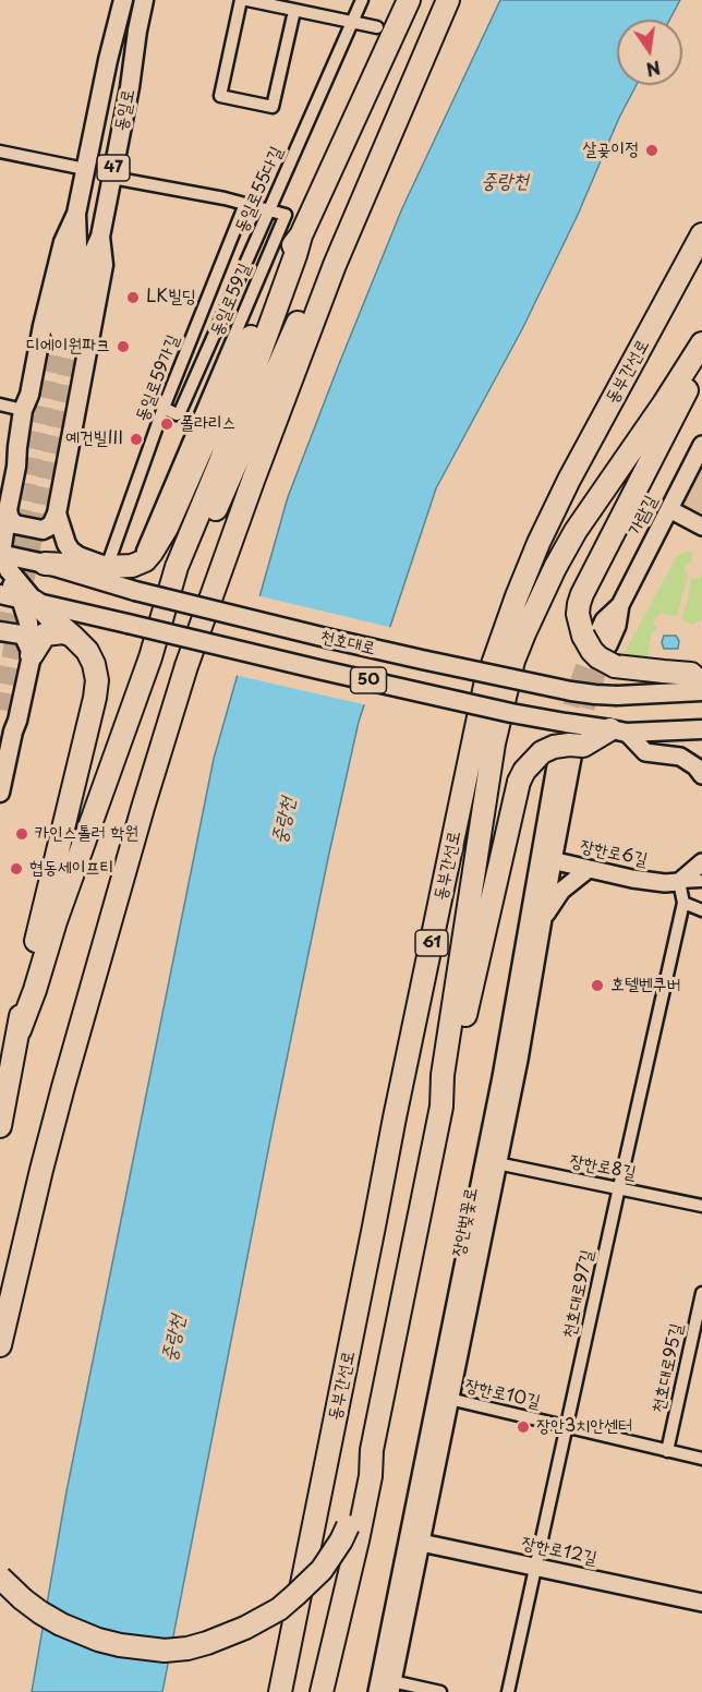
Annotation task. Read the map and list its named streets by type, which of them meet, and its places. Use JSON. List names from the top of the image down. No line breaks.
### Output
{"streets":{"highway":["동부간선로","61"],"main road":["동일로","47","천호대로","50"],"street":["동일로55다길","동일로59길","동일로59가길","가람길","장한로6길","장한로8길","장안벚꽃로","천호대로97길","천호대로95길","장한로10길","장한로12길"]},"crossings":[["동일로55다길","동일로59길"],["동일로55다길","동일로59가길"],["장한로6길","장안벚꽃로"],["장한로8길","장안벚꽃로"],["장한로8길","천호대로97길"],["장안벚꽃로","장한로10길"],["장안벚꽃로","장한로12길"],["천호대로97길","장한로10길"],["천호대로97길","장한로12길"],["천호대로95길","장한로10길"]],"water":["중랑천"],"places":["살곶이정","LK빌딩","디에이원파크","폴라리스","예건빌III","카인스톨러 학원","협동세이프티","호텔벤쿠버","장안3치안센터"],"north":"bottom"}
